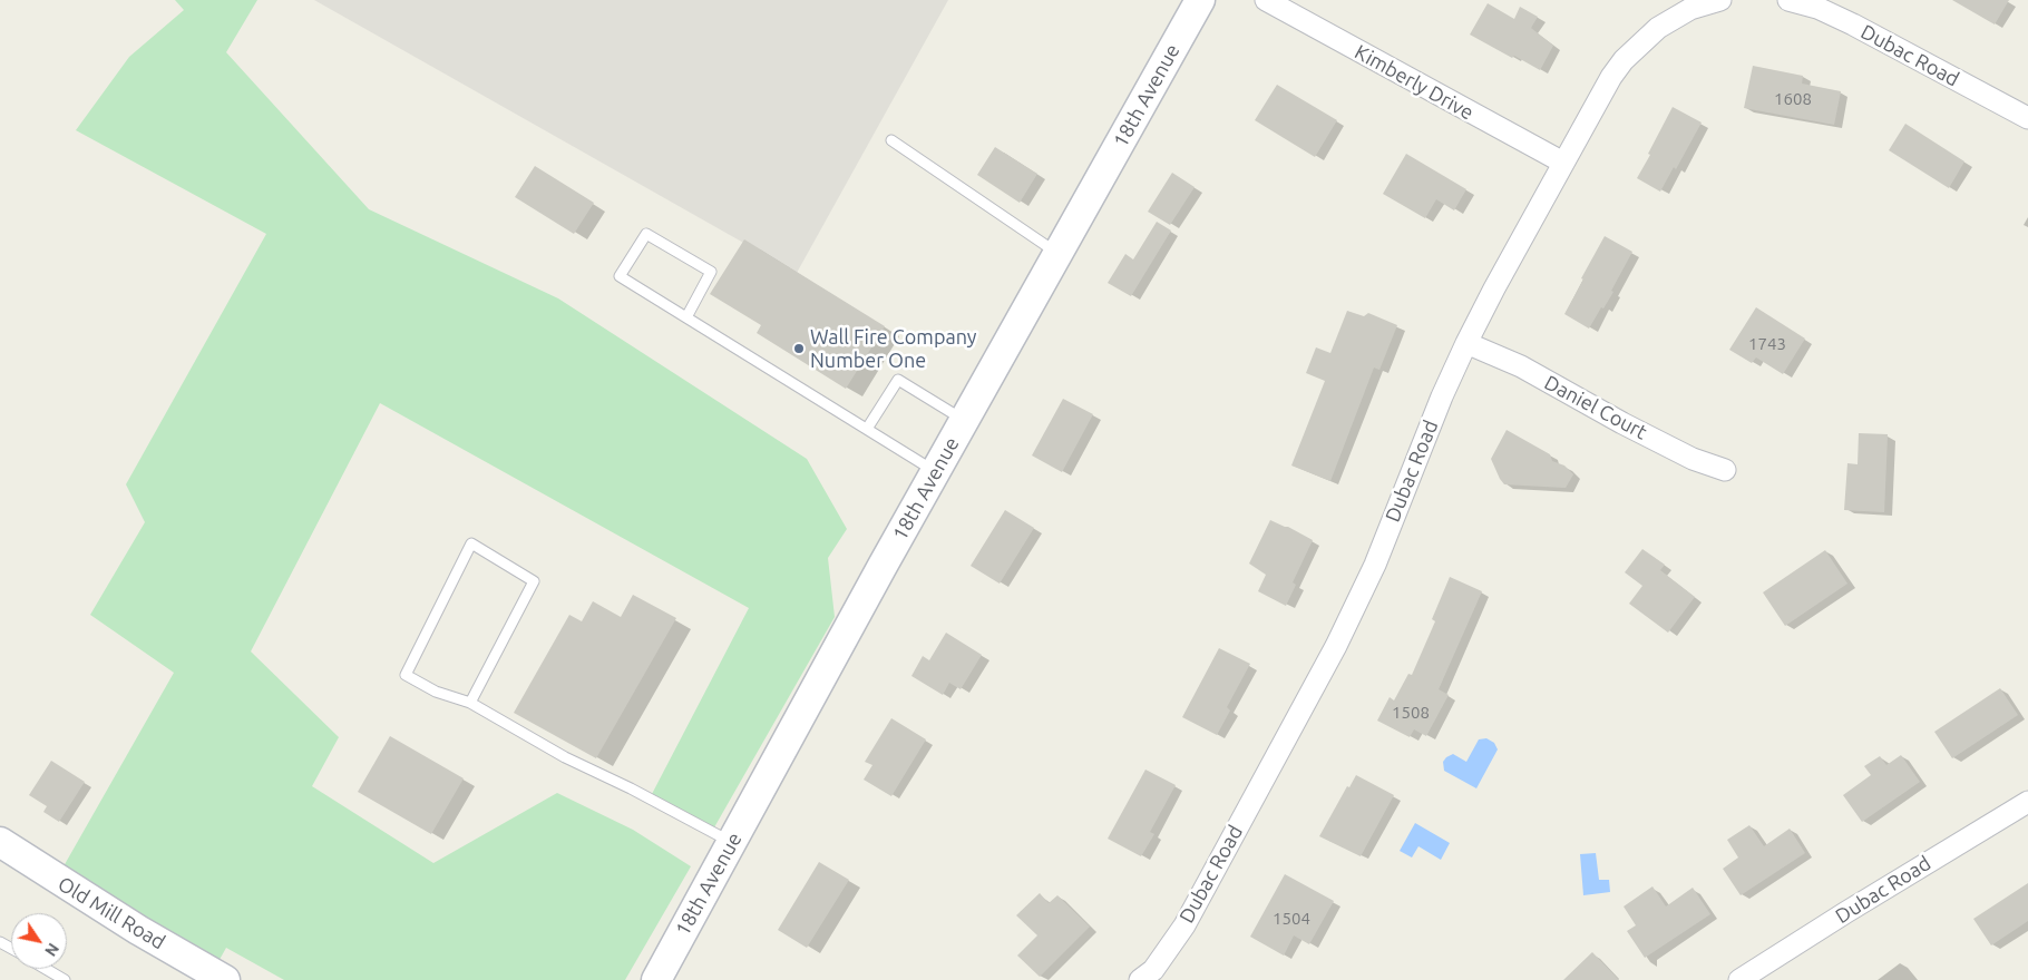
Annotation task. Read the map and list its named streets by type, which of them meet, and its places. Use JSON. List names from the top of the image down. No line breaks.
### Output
{"streets":{"street":["Dubac Road","Kimberly Drive","18th Avenue","Daniel Court","Old Mill Road"]},"crossings":[["Dubac Road","Kimberly Drive"],["Dubac Road","Daniel Court"]],"places":["Wall Fire Company Number One"],"house_numbers":["1608","1743","1508","1504"],"north":"bottom right"}
